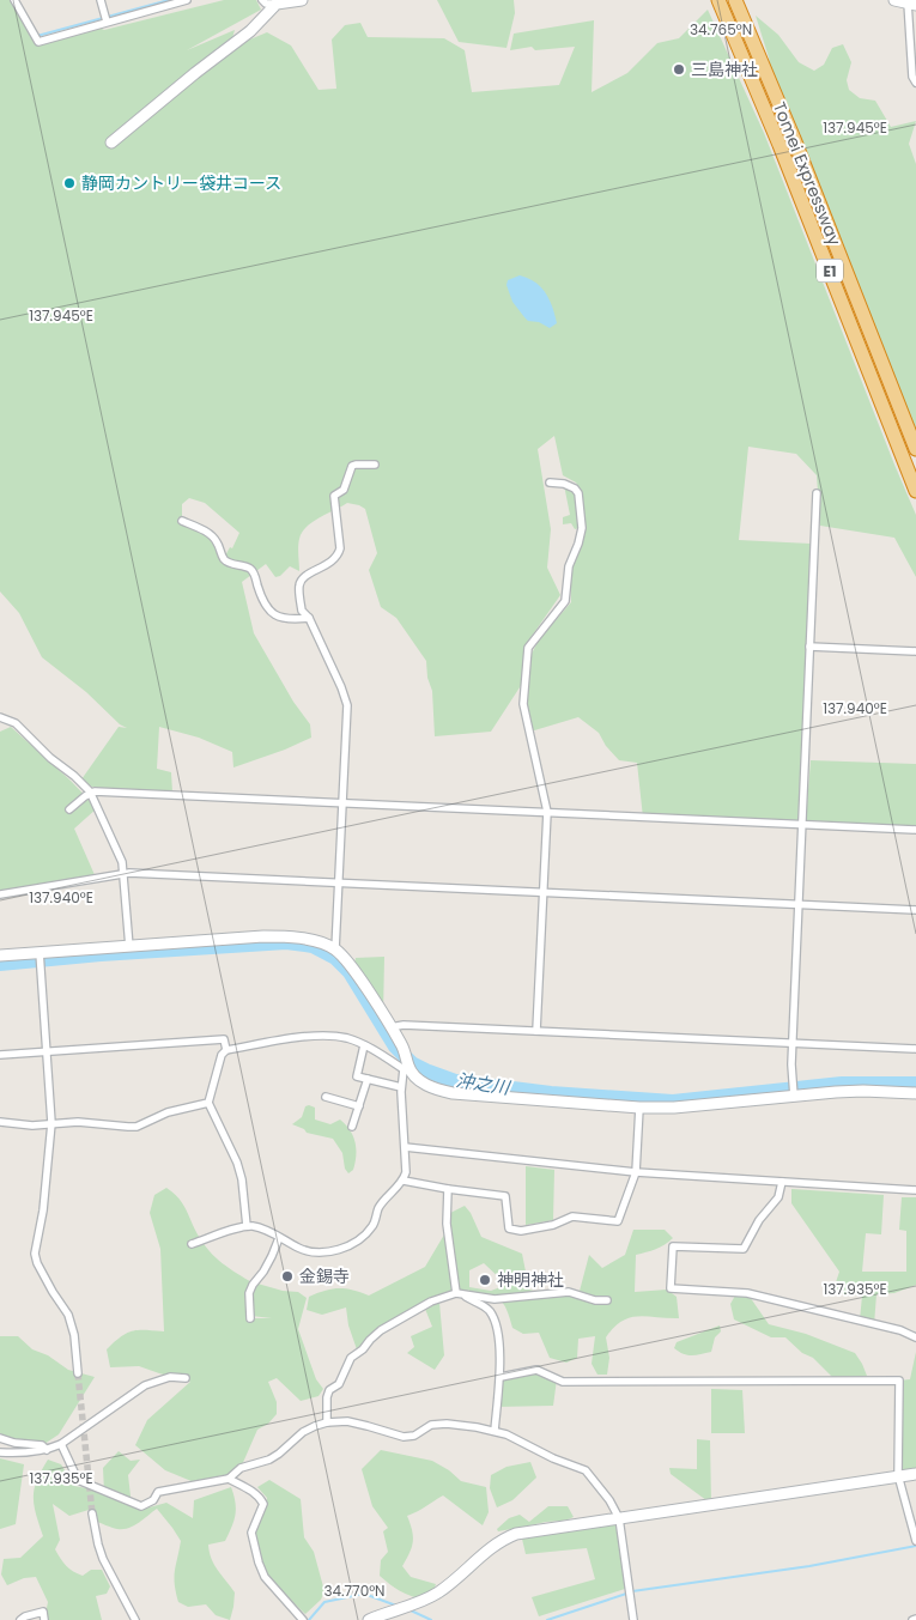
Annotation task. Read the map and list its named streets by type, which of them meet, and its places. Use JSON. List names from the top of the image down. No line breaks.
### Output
{"streets":{"highway":["Tomei Expressway","E1"]},"water":["沖之川"],"places":["三島神社","静岡カントリー袋井コース","金錫寺","神明神社"],"coordinates":["34.765°N","137.945°E","137.940°E","137.935°E","34.770°N"]}
